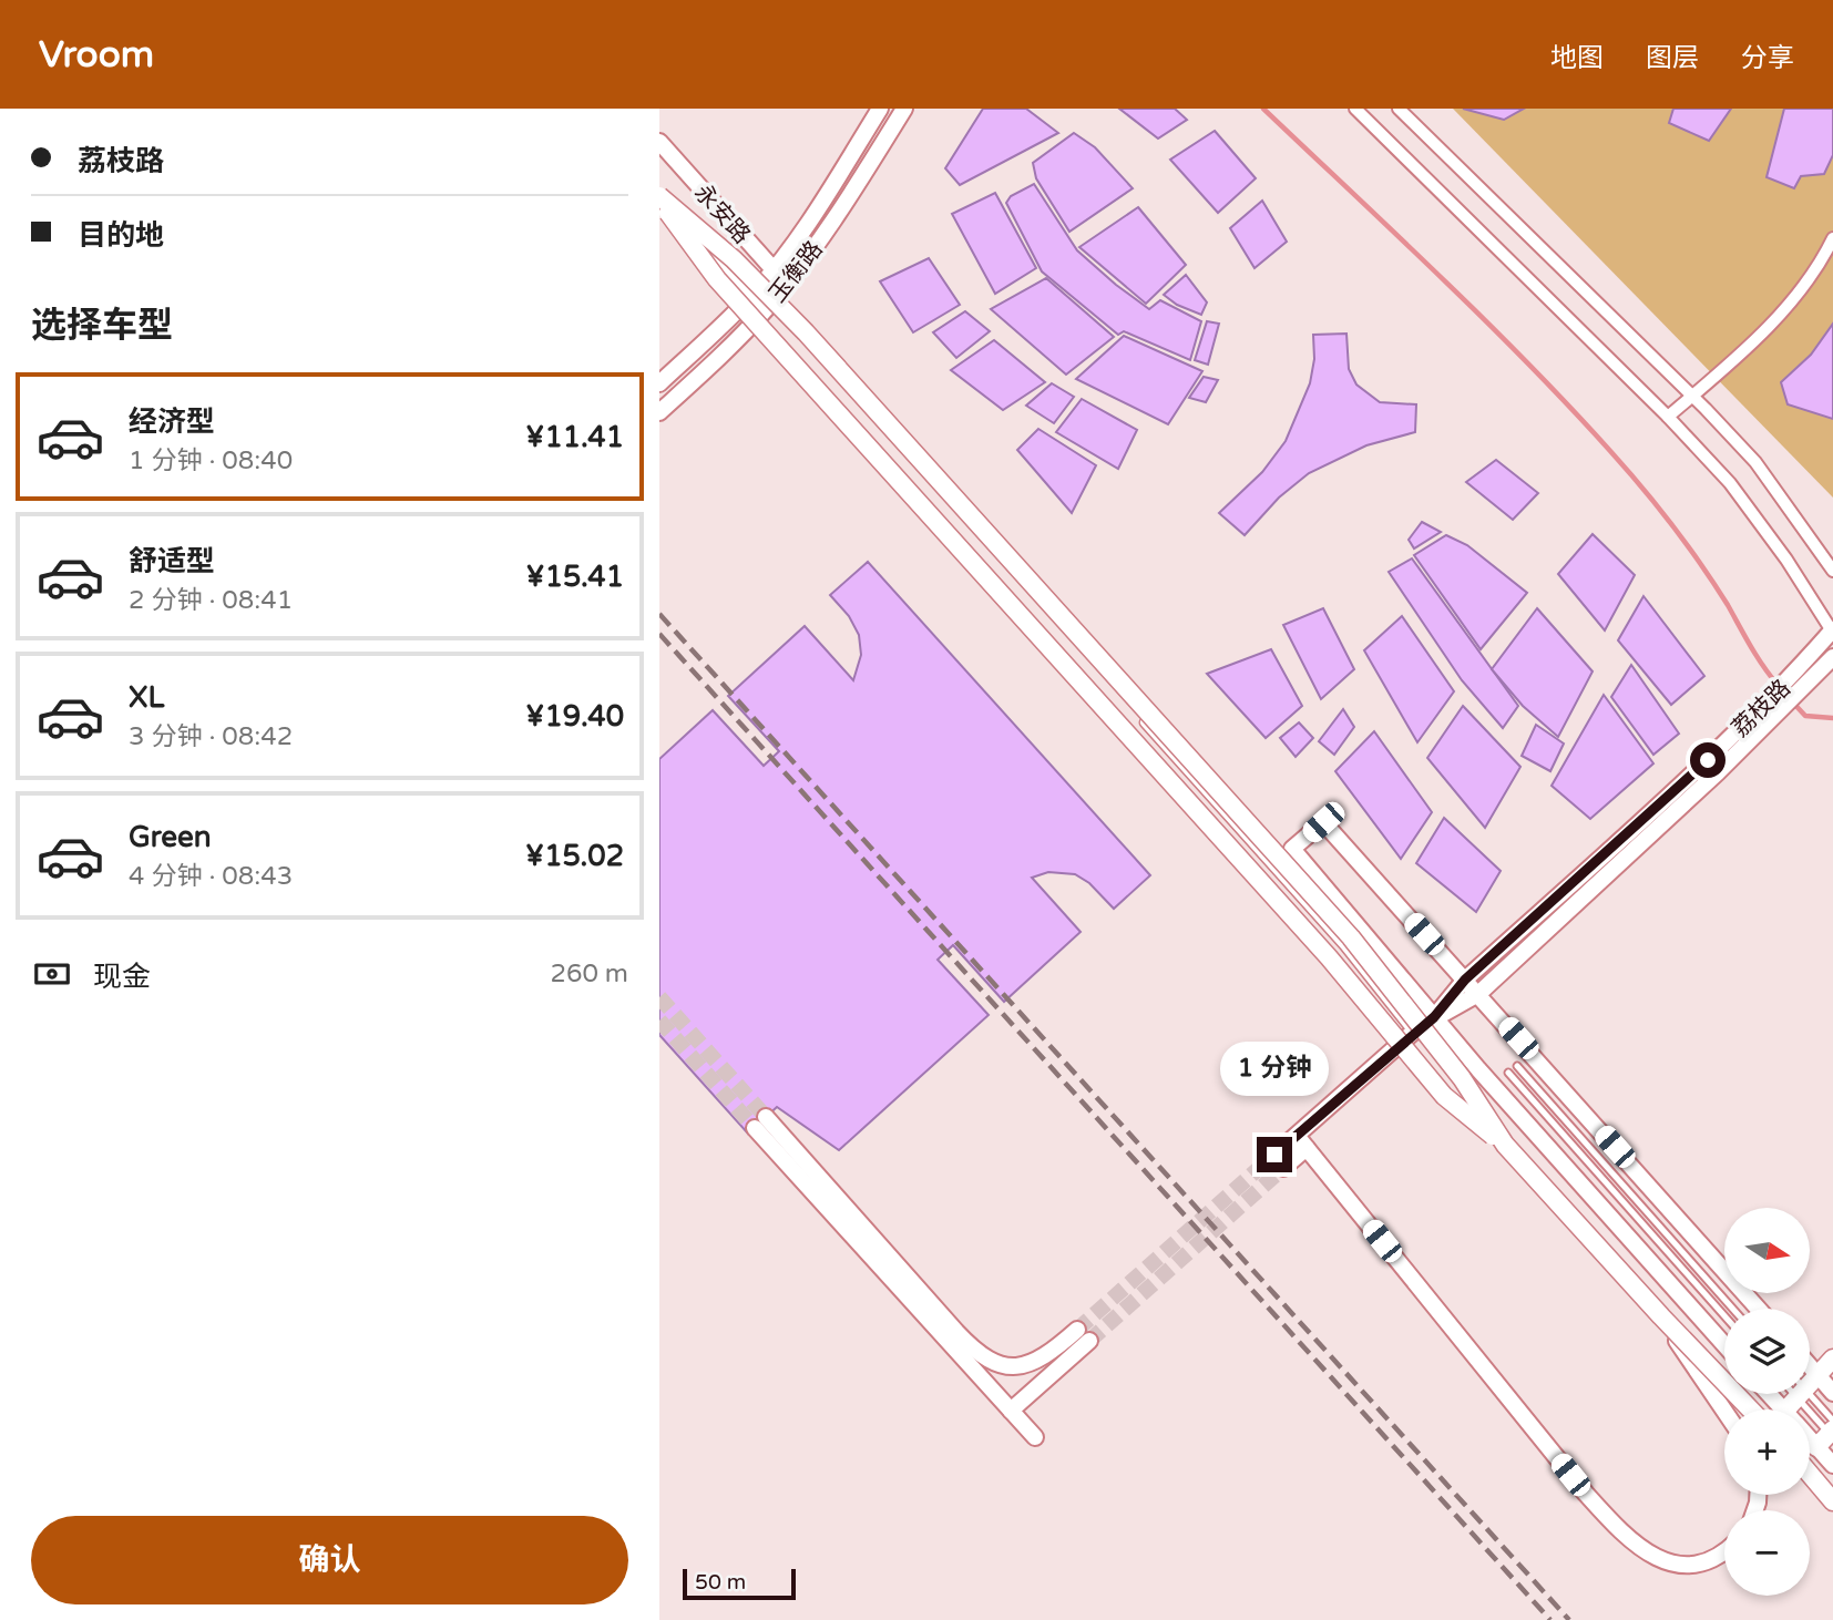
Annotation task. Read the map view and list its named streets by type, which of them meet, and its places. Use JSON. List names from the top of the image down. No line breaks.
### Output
{"streets":{"street":["永安路","玉衡路","荔枝路"]},"crossings":[["永安路","玉衡路"]],"scale_bar":"50 m","north":"right","page":{"header":"Vroom","nav":["地图","图层","分享"],"banner":["荔枝路","目的地"],"heading":"选择车型","list":[{"name":"经济型","note":"1 分钟 · 08:40","value":"¥11.41"},{"name":"舒适型","note":"2 分钟 · 08:41","value":"¥15.41"},{"name":"XL","note":"3 分钟 · 08:42","value":"¥19.40"},{"name":"Green","note":"4 分钟 · 08:43","value":"¥15.02"}],"pay":["现金","260 m"],"bubble":"1 分钟","map_buttons":["+","−"],"buttons":"确认","scale":"50 m"}}
